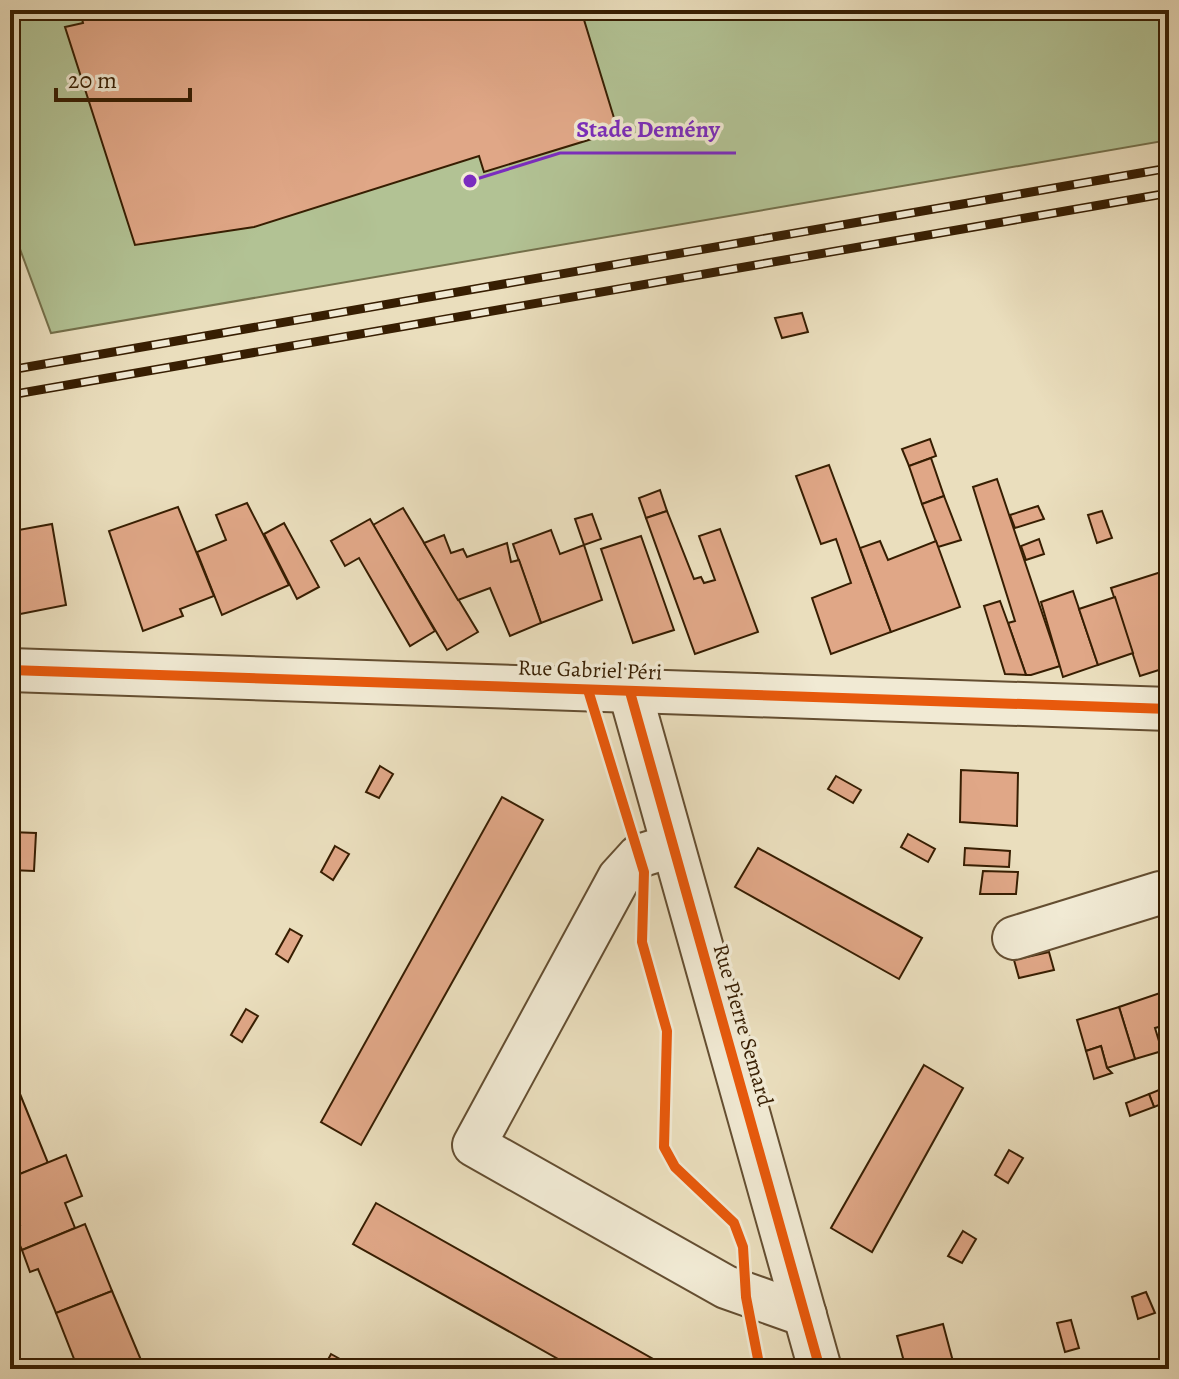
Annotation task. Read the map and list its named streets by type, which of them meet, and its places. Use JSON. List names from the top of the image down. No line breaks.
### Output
{"streets":{"street":["Rue Gabriel Péri","Rue Pierre Semard"]},"crossings":[["Rue Gabriel Péri","Rue Pierre Semard"]],"places":["Stade Demény"],"scale_bar":"20 m"}
